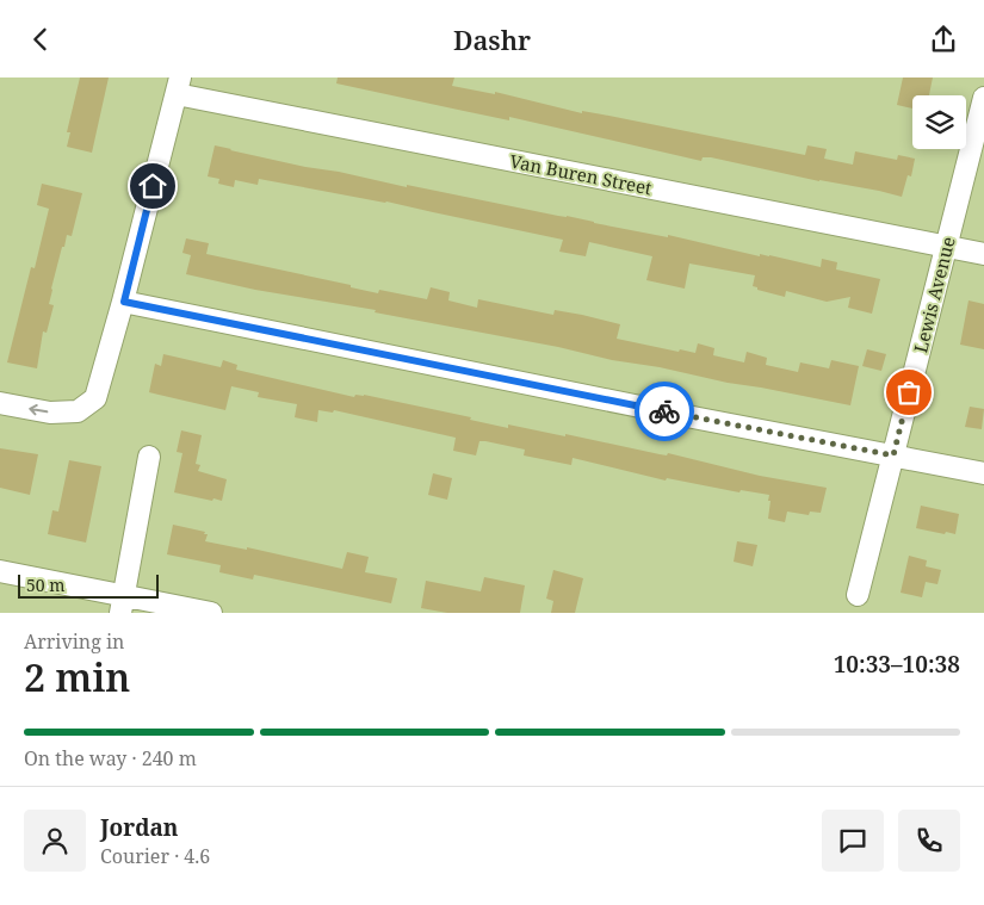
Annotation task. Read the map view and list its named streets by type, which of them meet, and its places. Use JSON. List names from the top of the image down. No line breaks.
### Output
{"streets":{"street":["Van Buren Street","Lewis Avenue"]},"crossings":[["Van Buren Street","Lewis Avenue"]],"scale_bar":"50 m","page":{"header":"Dashr","scale":"50 m","heading":["2 min","Arriving in","10:33–10:38"],"panel":["Jordan","Courier · 4.6"],"bar":"On the way · 240 m"}}
